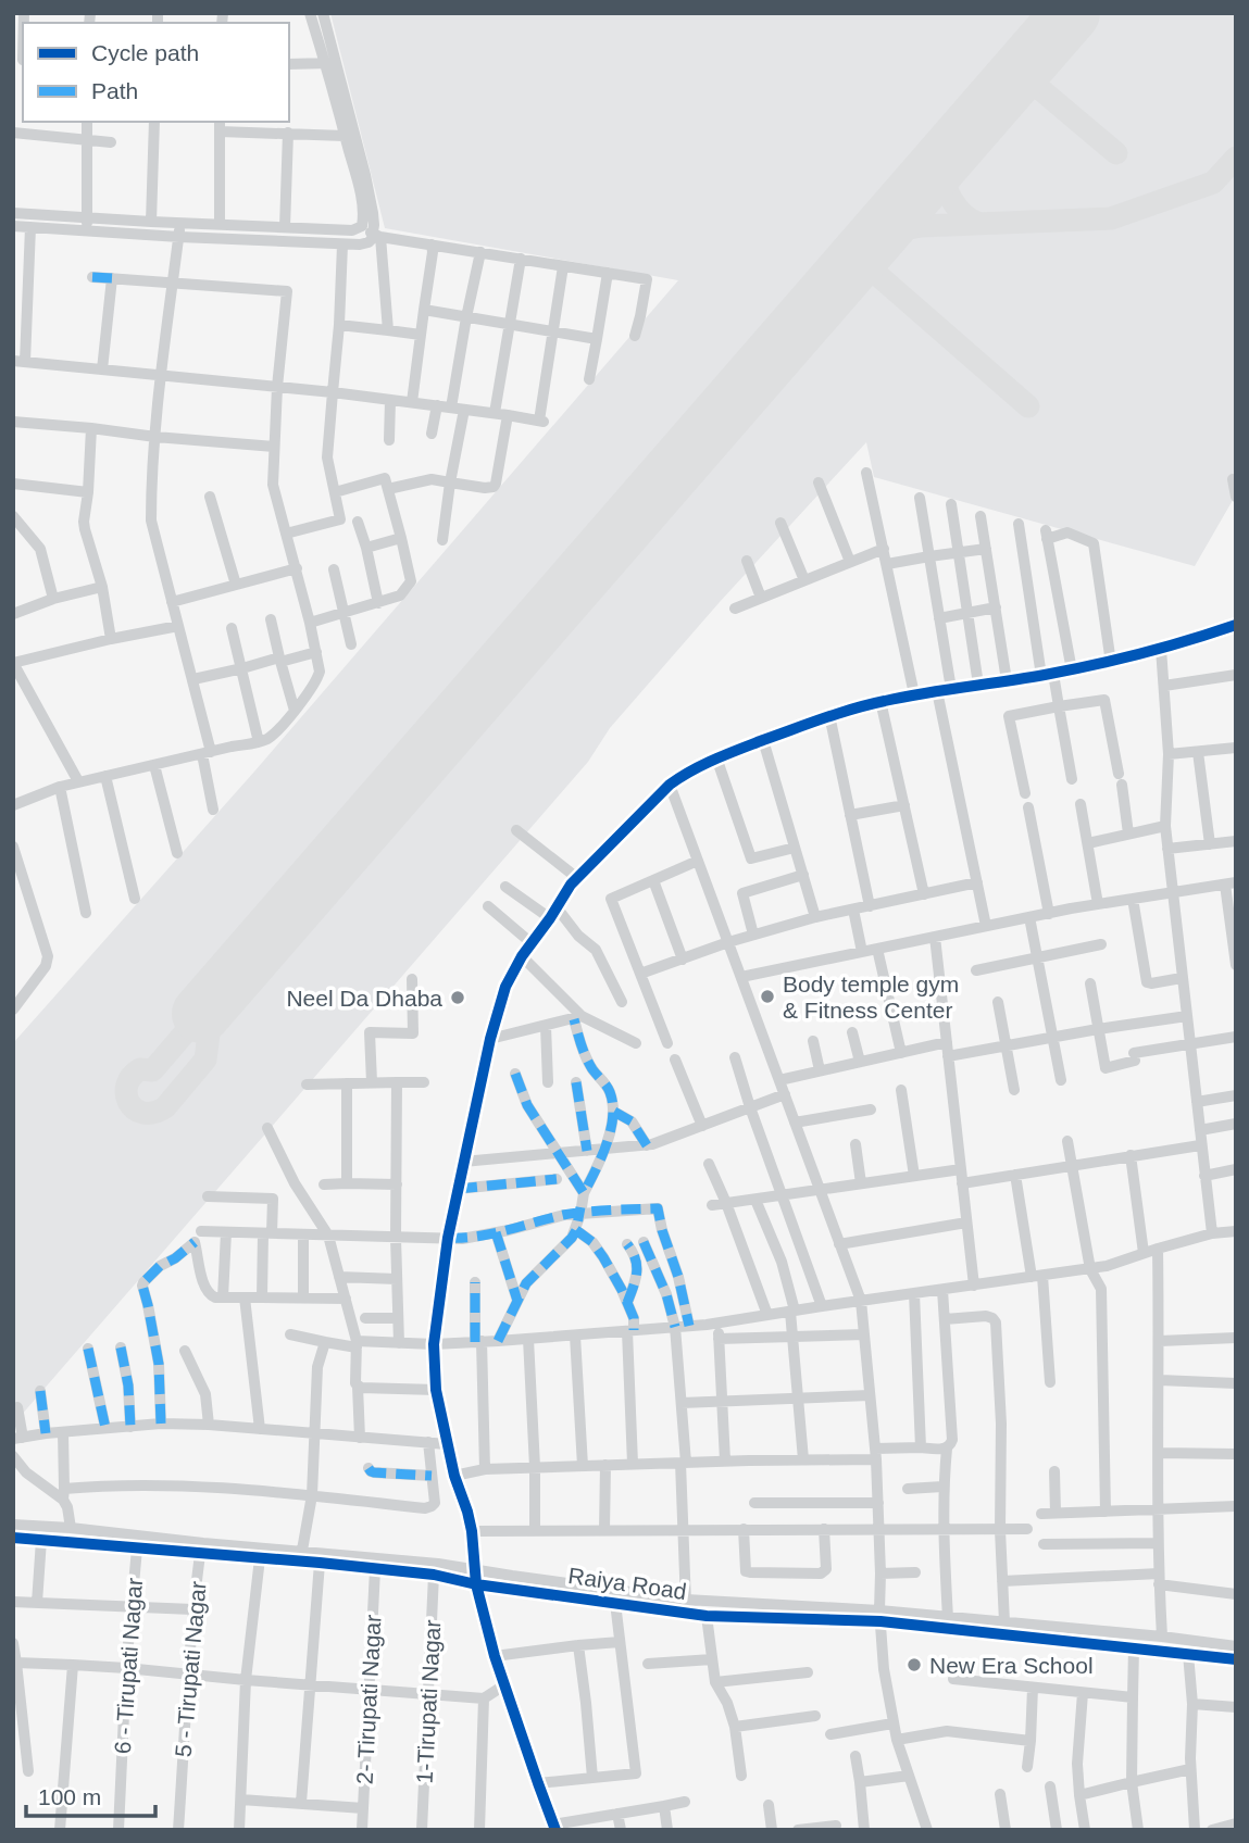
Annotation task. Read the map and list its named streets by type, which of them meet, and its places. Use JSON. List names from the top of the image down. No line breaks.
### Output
{"streets":{"street":["Raiya Road","6 - Tirupati Nagar","5 - Tirupati Nagar","2- Tirupati Nagar","1-Tirupati Nagar"]},"crossings":[["Raiya Road","6 - Tirupati Nagar"],["Raiya Road","5 - Tirupati Nagar"],["Raiya Road","2- Tirupati Nagar"],["Raiya Road","1-Tirupati Nagar"]],"places":["Body temple gym & Fitness Center","Neel Da Dhaba","New Era School"],"legend":["Cycle path","Path"],"scale_bar":"100 m"}
